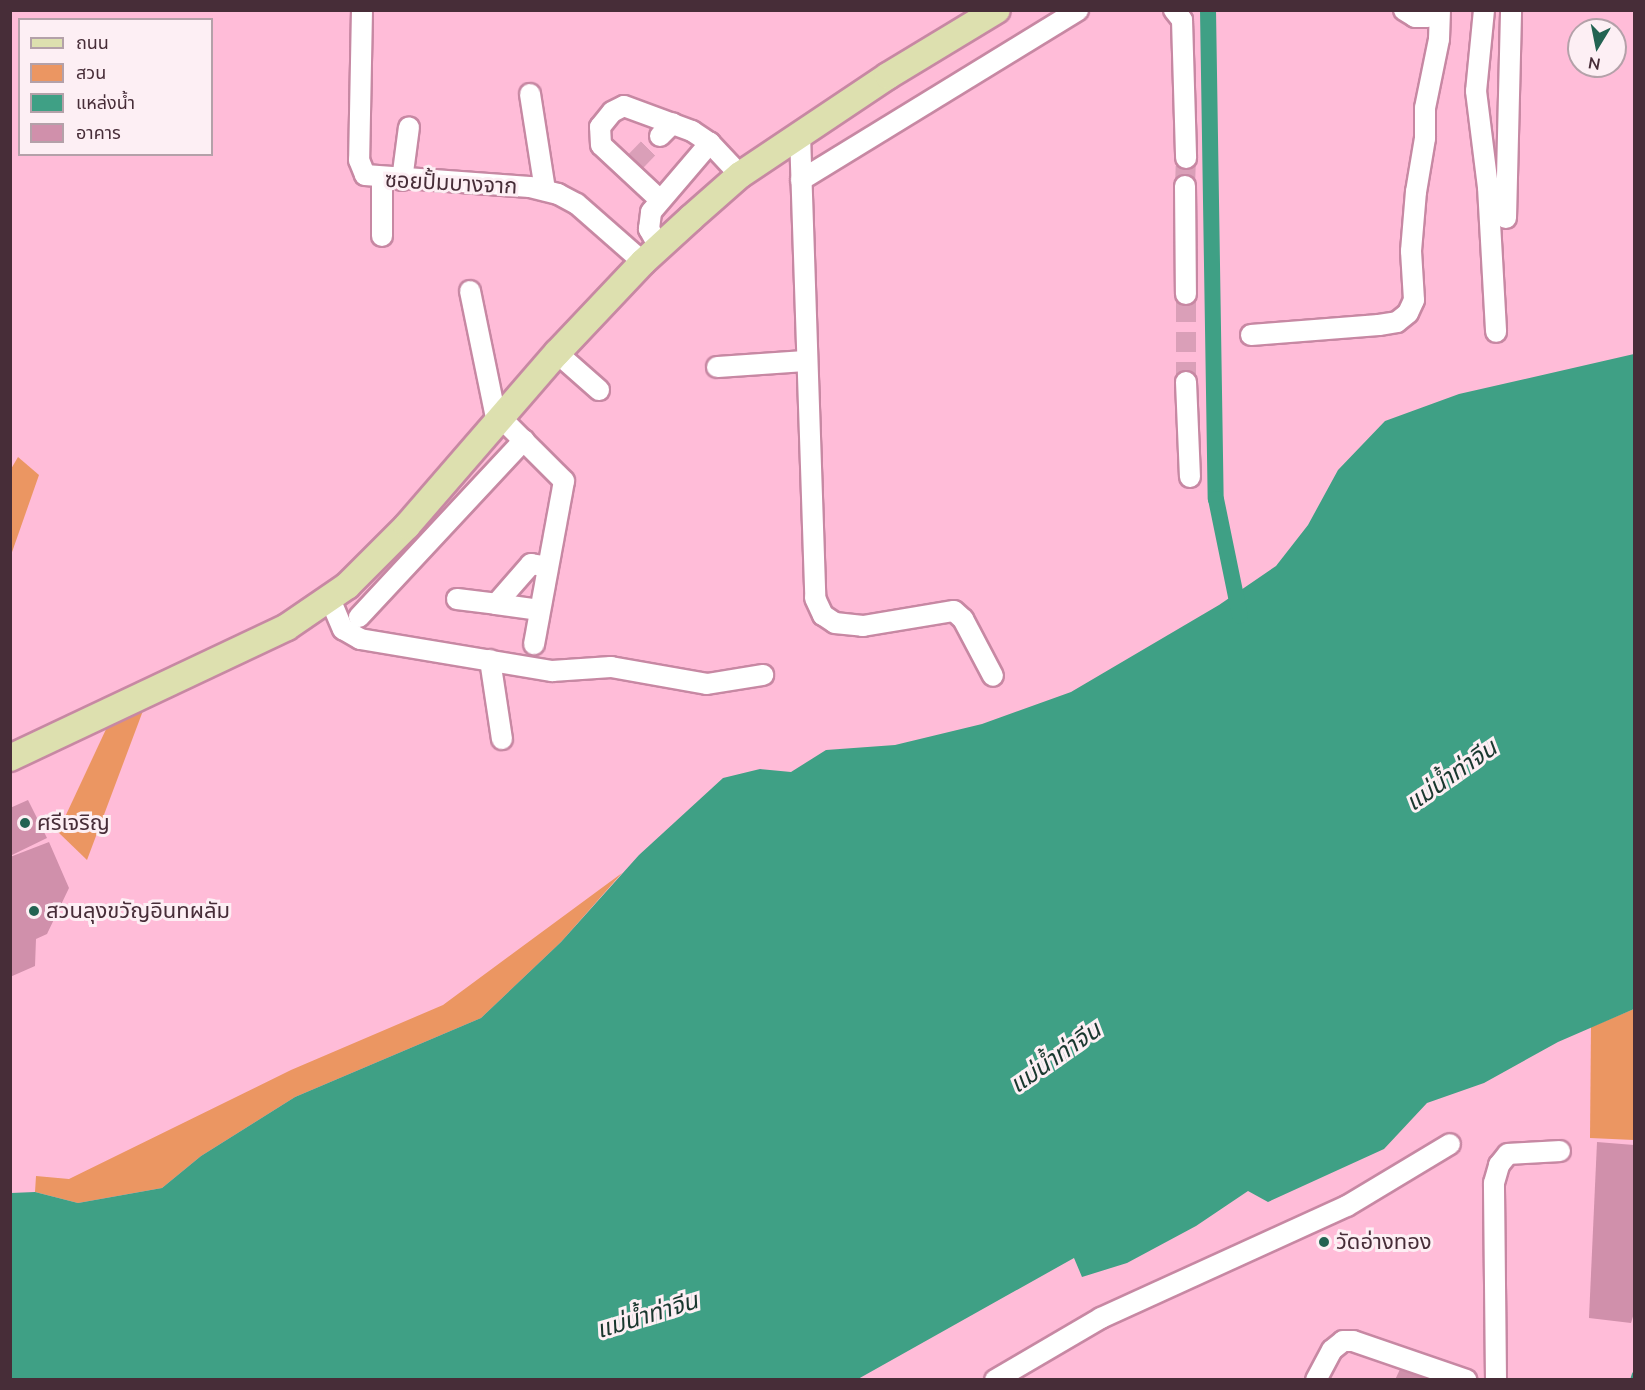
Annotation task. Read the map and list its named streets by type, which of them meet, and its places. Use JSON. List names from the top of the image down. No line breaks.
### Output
{"streets":{"street":["ซอยปั้มบางจาก"]},"water":["แม่น้ำท่าจีน"],"places":["ศรีเจริญ","สวนลุงขวัญอินทผลัม","วัดอ่างทอง"],"legend":["ถนน","สวน","แหล่งน้ำ","อาคาร"],"north":"bottom"}
